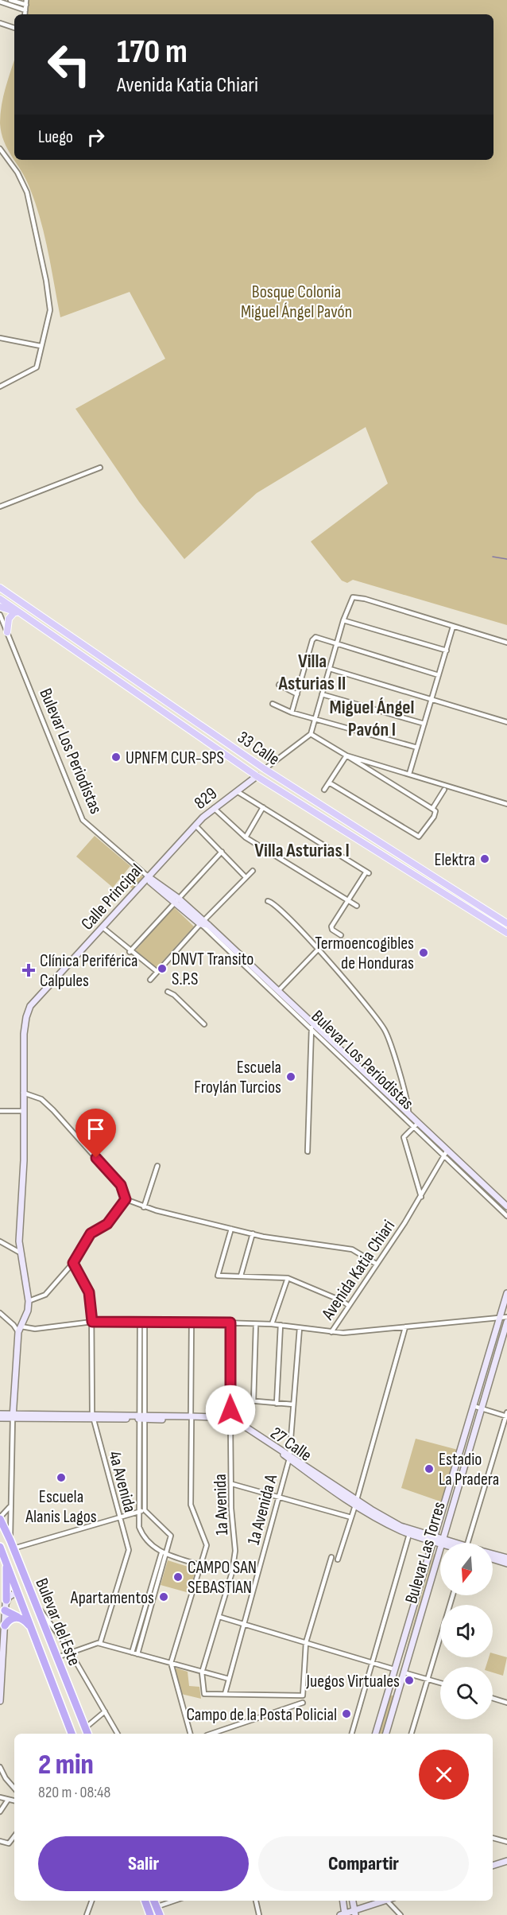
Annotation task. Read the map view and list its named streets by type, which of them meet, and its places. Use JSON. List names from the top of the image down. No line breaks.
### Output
{"streets":{"highway":["Bulevar del Este"],"main road":["33 Calle"],"street":["Bulevar Los Periodistas","829","Calle Principal","Avenida Katia Chiari","27 Calle","4a Avenida","1a Avenida","1a Avenida A","Bulevar Las Torres"]},"crossings":[["33 Calle","829"],["Bulevar Los Periodistas","Calle Principal"],["Bulevar Los Periodistas","Avenida Katia Chiari"],["829","Calle Principal"],["Calle Principal","Avenida Katia Chiari"],["Calle Principal","27 Calle"],["Avenida Katia Chiari","4a Avenida"],["Avenida Katia Chiari","1a Avenida"],["Avenida Katia Chiari","1a Avenida A"],["27 Calle","4a Avenida"],["27 Calle","1a Avenida"],["27 Calle","1a Avenida A"],["27 Calle","Bulevar Las Torres"],["1a Avenida","1a Avenida A"]],"districts":["Villa Asturias II","Miguel Ángel Pavón I","Villa Asturias I"],"parks":["Bosque Colonia Miguel Ángel Pavón"],"places":{"other":["UPNFM CUR-SPS","Elektra","Termoencogibles de Honduras","DNVT Transito S.P.S","Escuela Froylán Turcios","Estadio La Pradera","Escuela Alanis Lagos","CAMPO SAN SEBASTIAN","Apartamentos","Juegos Virtuales","Campo de la Posta Policial"],"health":["Clínica Periférica Calpules"]},"north":"bottom","page":{"turn":["170 m","Avenida Katia Chiari"],"then":"Luego","heading":["2 min","820 m · 08:48"],"buttons":["Salir","Compartir"]}}
